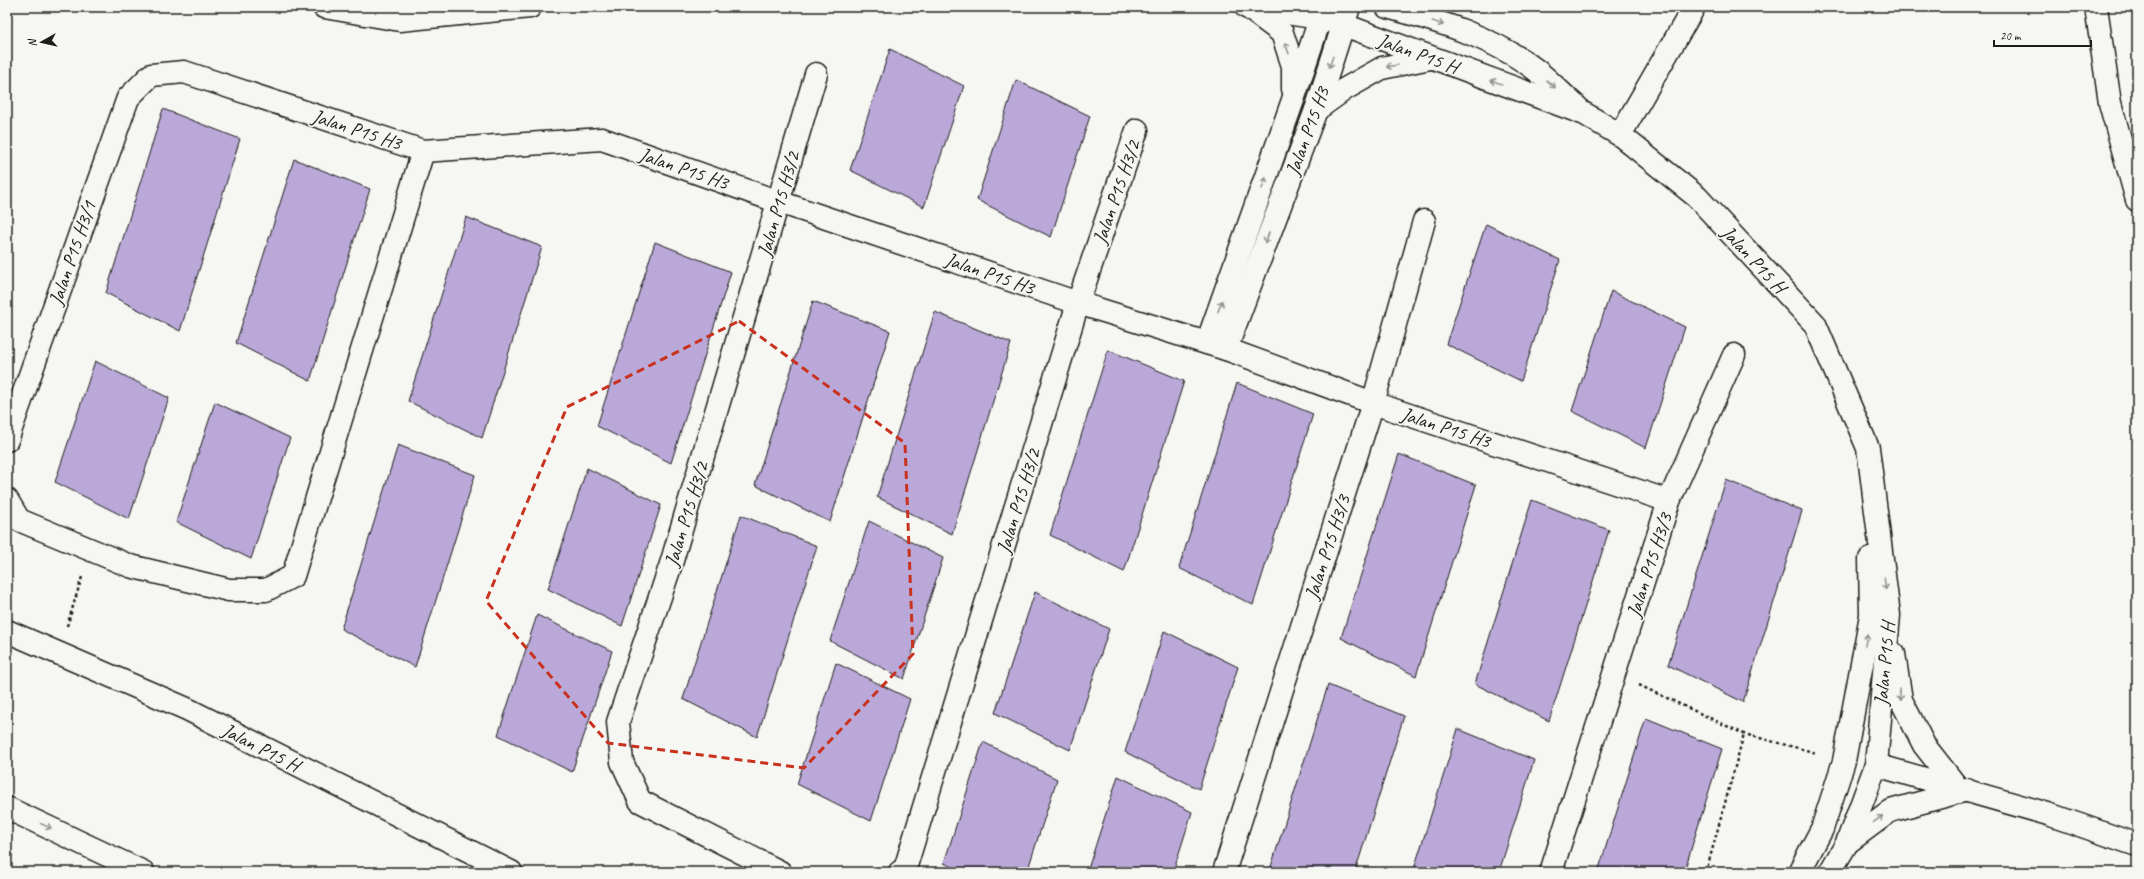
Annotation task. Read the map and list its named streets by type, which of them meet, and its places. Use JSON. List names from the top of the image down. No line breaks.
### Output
{"streets":{"street":["Jalan P15 H","Jalan P15 H3","Jalan P15 H3/2","Jalan P15 H3/1","Jalan P15 H3/3"]},"crossings":[["Jalan P15 H","Jalan P15 H3"],["Jalan P15 H3","Jalan P15 H3/2"],["Jalan P15 H3","Jalan P15 H3/1"],["Jalan P15 H3","Jalan P15 H3/3"]],"scale_bar":"20 m","north":"left"}
